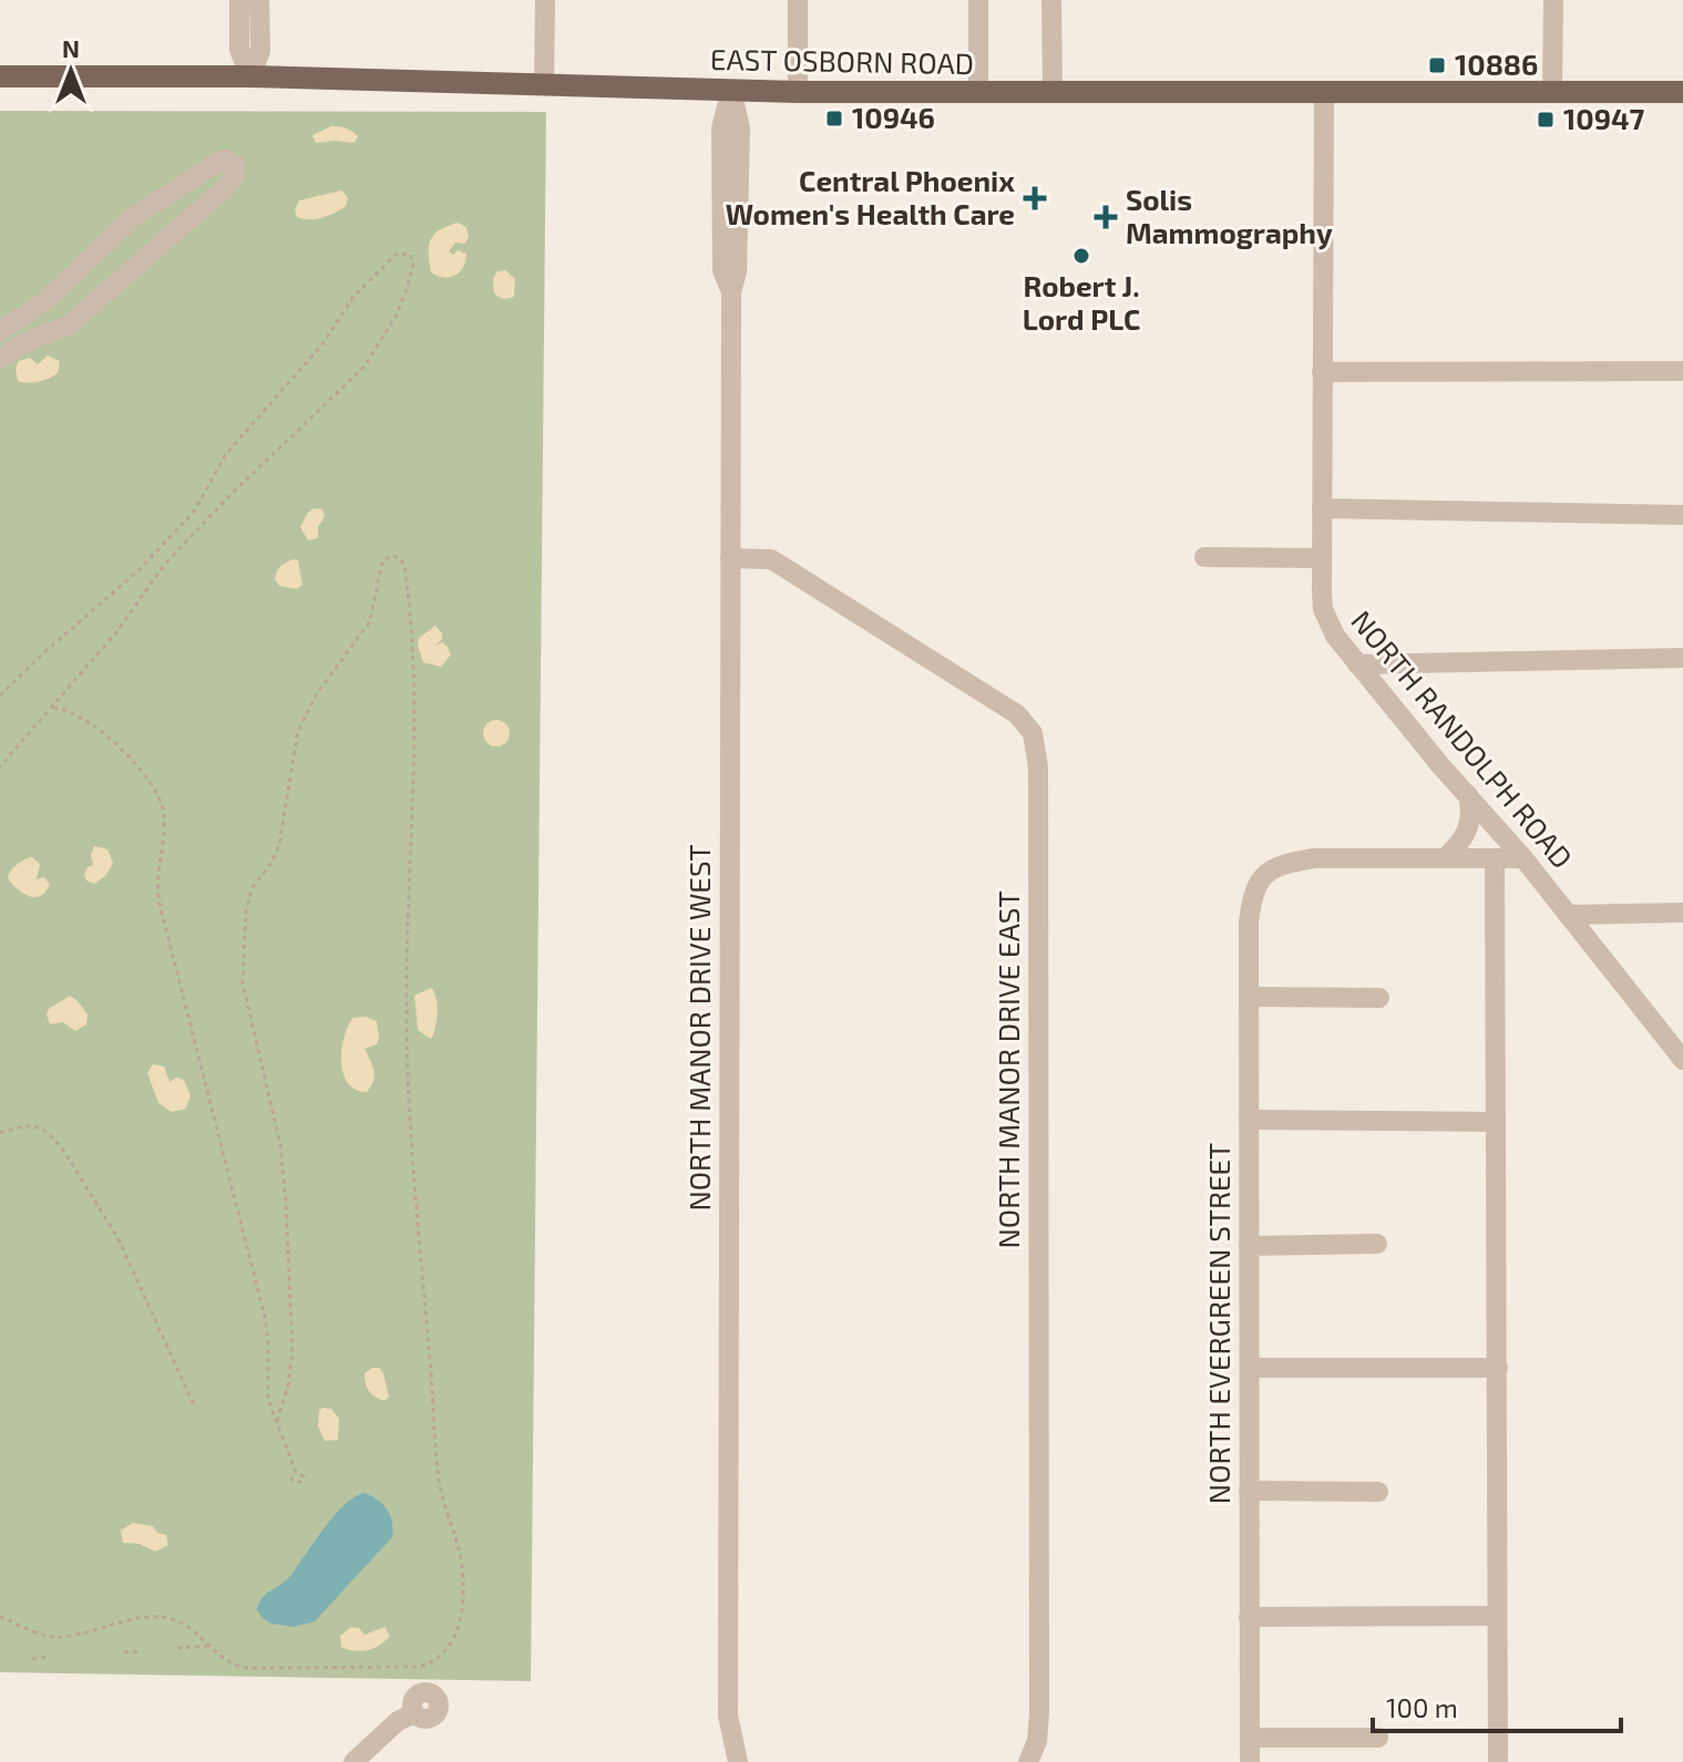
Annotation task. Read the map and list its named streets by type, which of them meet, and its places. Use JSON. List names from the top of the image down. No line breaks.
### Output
{"streets":{"main road":["EAST OSBORN ROAD"],"street":["NORTH RANDOLPH ROAD","NORTH MANOR DRIVE WEST","NORTH MANOR DRIVE EAST","NORTH EVERGREEN STREET"]},"crossings":[["EAST OSBORN ROAD","NORTH RANDOLPH ROAD"],["EAST OSBORN ROAD","NORTH MANOR DRIVE WEST"],["NORTH MANOR DRIVE WEST","NORTH MANOR DRIVE EAST"]],"places":{"transit":["10886","10946","10947"],"health":["Central Phoenix Women's Health Care","Solis Mammography"],"other":["Robert J. Lord PLC"]},"scale_bar":"100 m","north":"top"}
